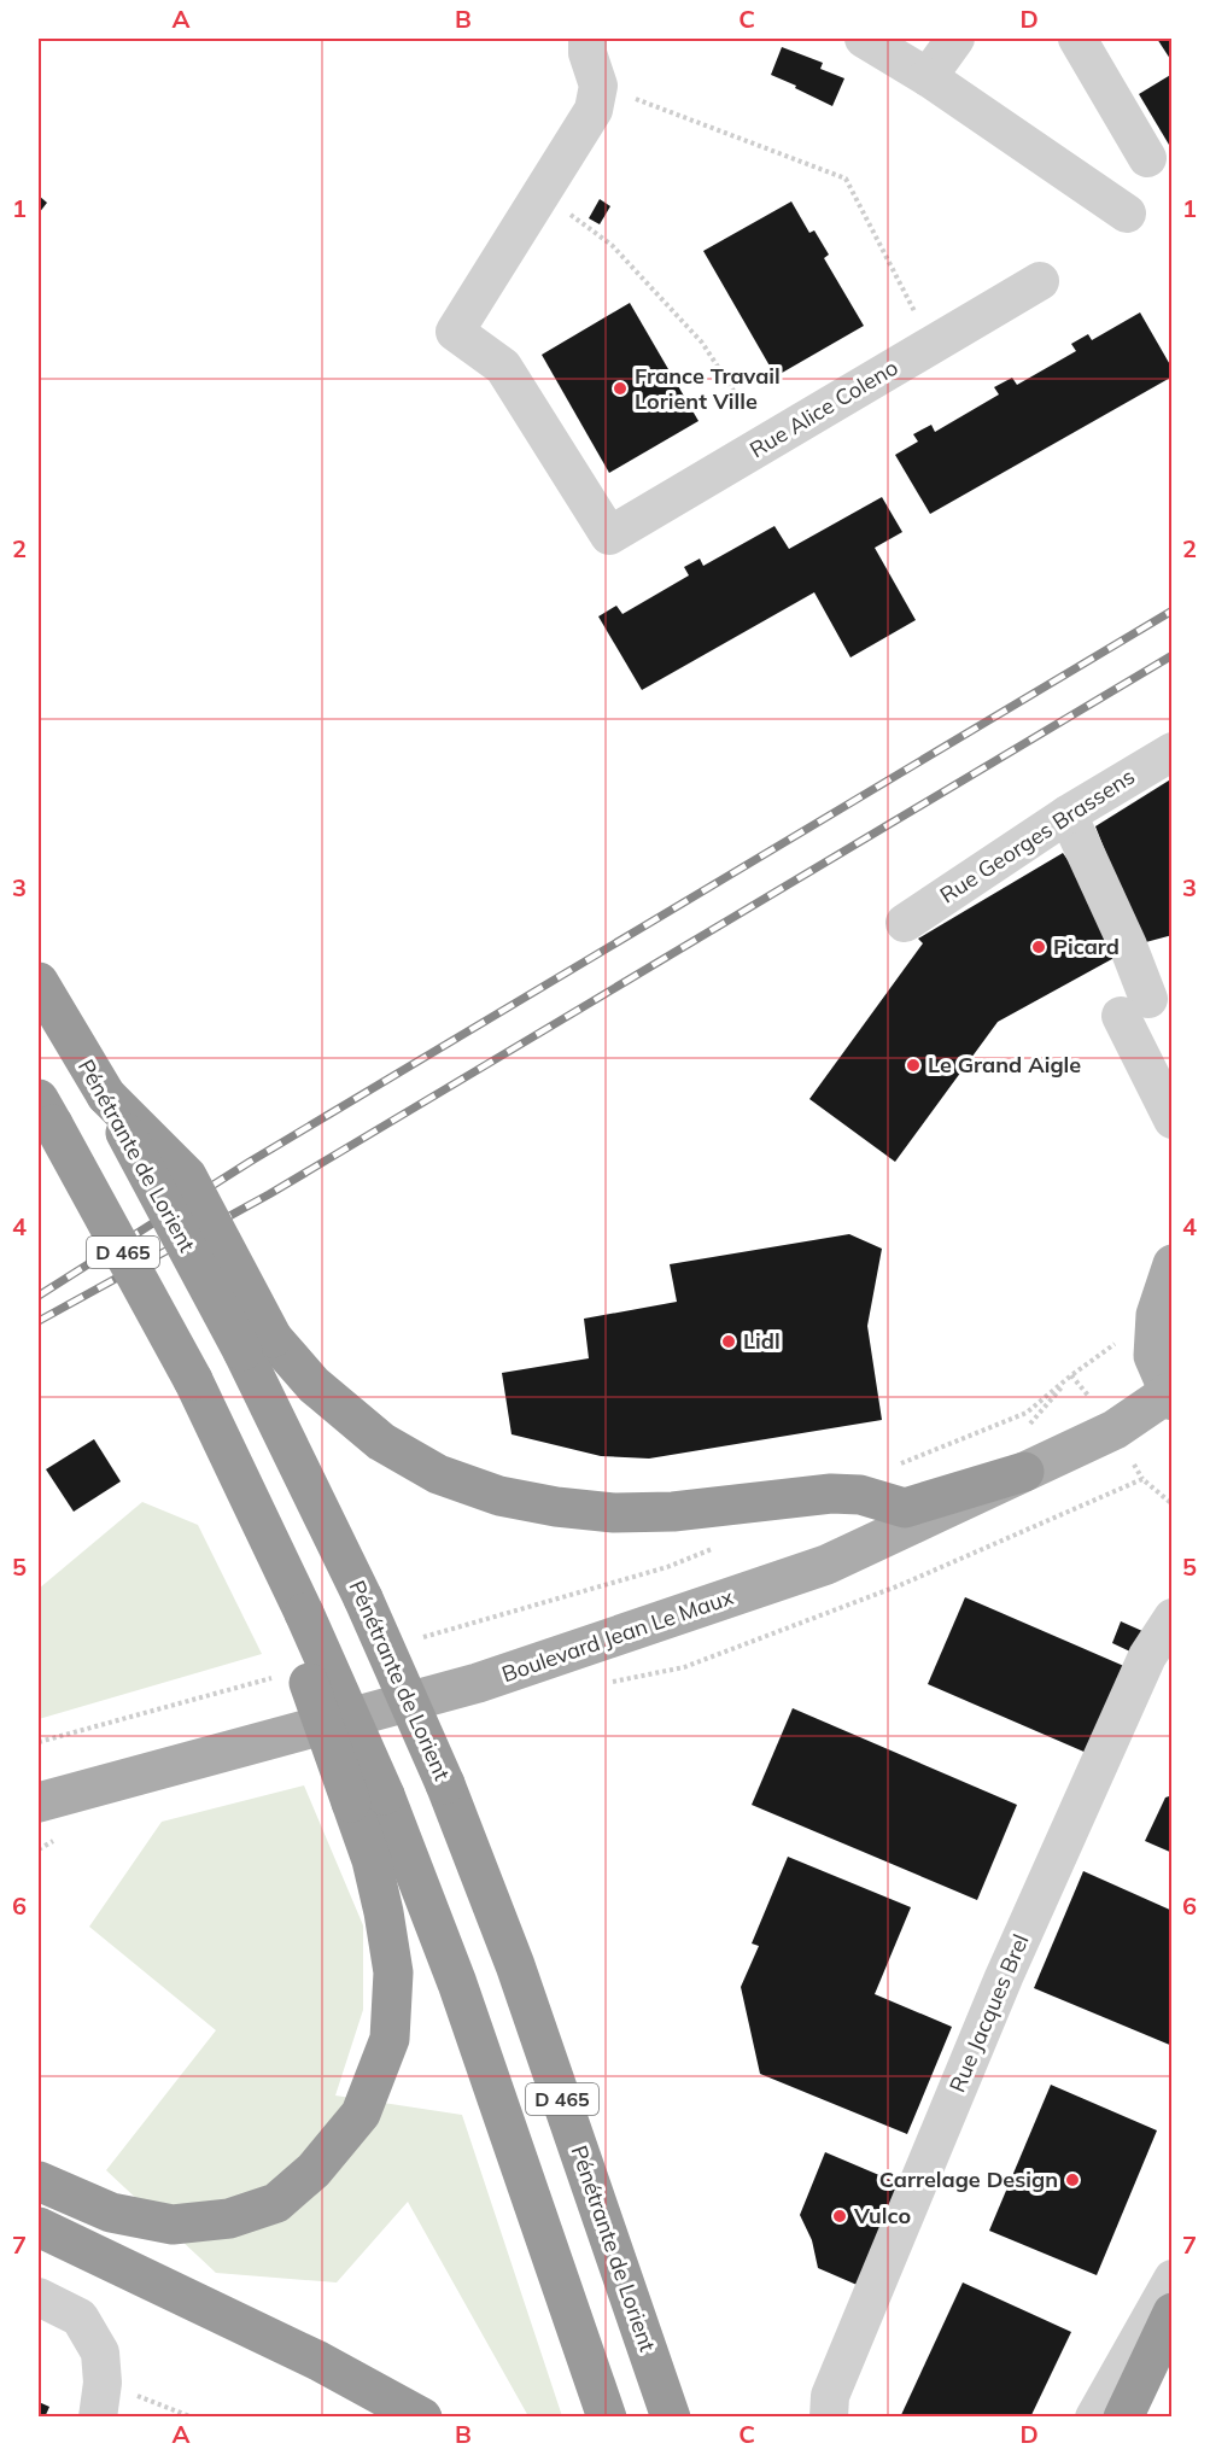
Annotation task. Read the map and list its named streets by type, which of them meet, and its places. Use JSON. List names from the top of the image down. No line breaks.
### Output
{"streets":{"highway":["Pénétrante de Lorient","D 465"],"main road":["Boulevard Jean Le Maux"],"street":["Rue Alice Coleno","Rue Georges Brassens","Rue Jacques Brel"]},"places":["France Travail Lorient Ville","Picard","Le Grand Aigle","Lidl","Carrelage Design","Vulco"],"grid":{"columns":["A","B","C","D"],"rows":["1","2","3","4","5","6","7"]}}
